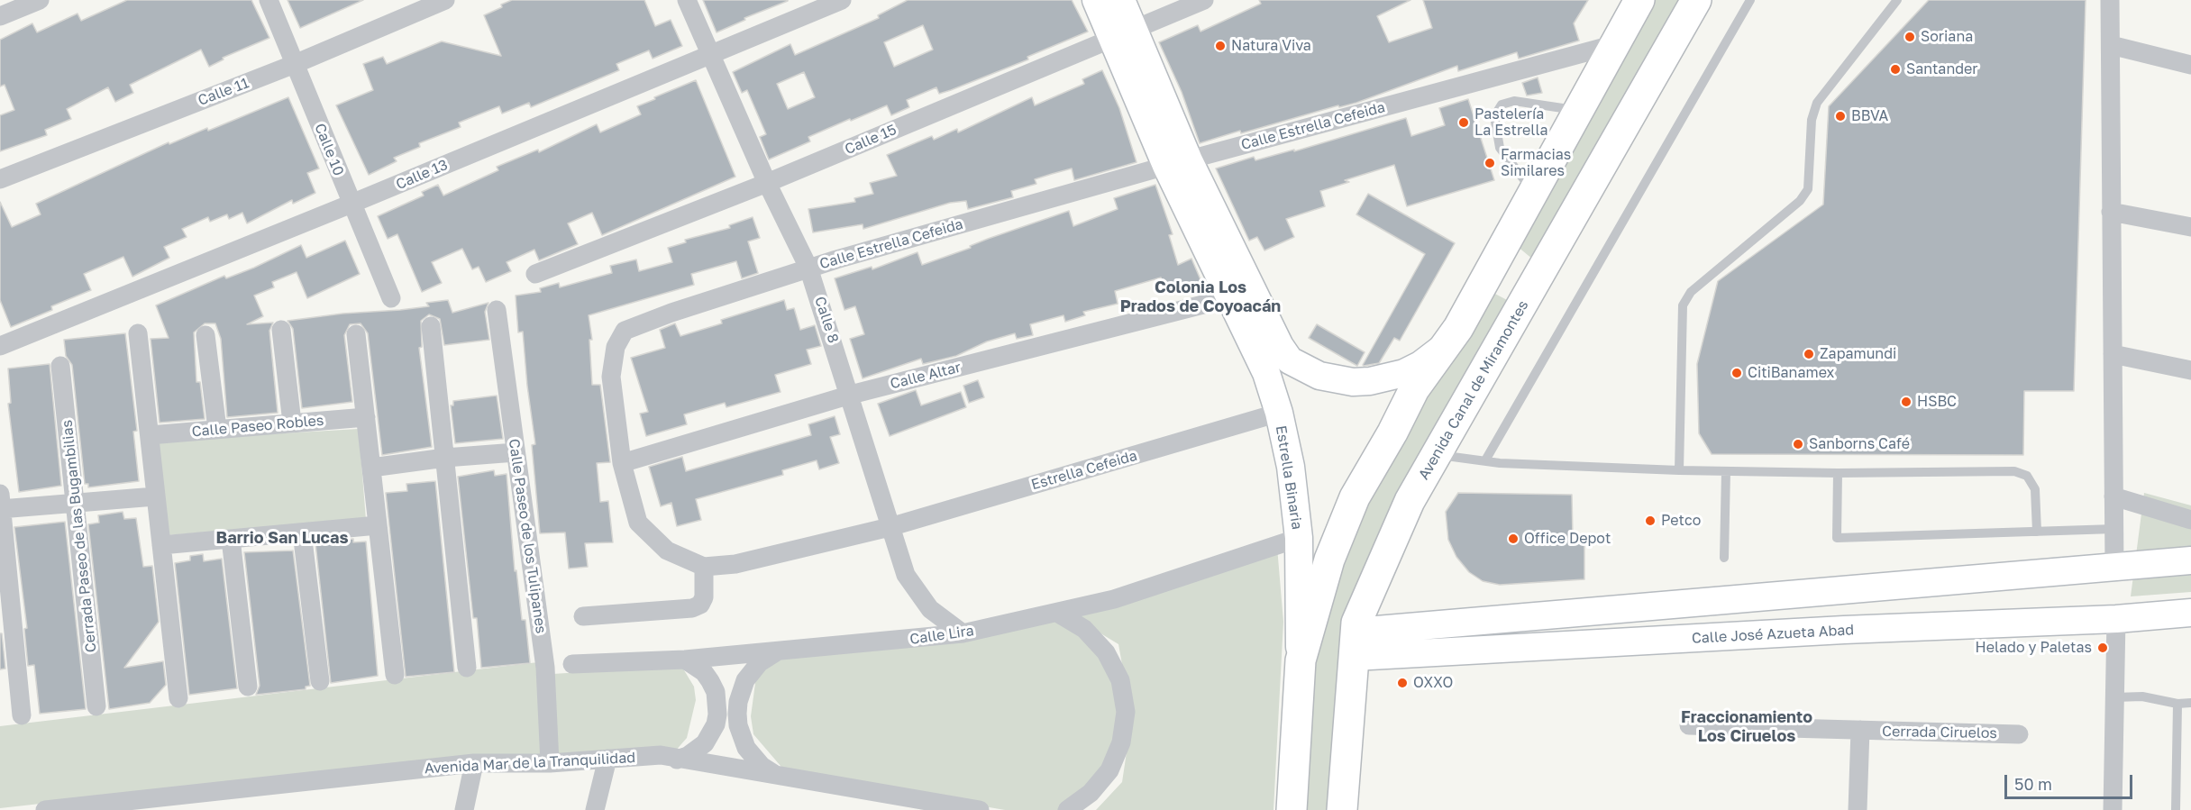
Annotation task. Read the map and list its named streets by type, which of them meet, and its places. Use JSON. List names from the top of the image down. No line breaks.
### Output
{"streets":{"main road":["Avenida Canal de Miramontes"],"street":["Calle 11","Calle Estrella Cefeida","Calle 15","Calle 10","Calle 13","Calle 8","Calle Altar","Calle Paseo Robles","Estrella Cefeida","Estrella Binaria","Cerrada Paseo de las Bugambilias","Calle Paseo de los Tulipanes","Calle José Azueta Abad","Calle Lira","Cerrada Ciruelos","Avenida Mar de la Tranquilidad"]},"crossings":[["Calle 11","Calle 10"],["Calle Estrella Cefeida","Calle 8"],["Calle Estrella Cefeida","Calle Altar"],["Calle Estrella Cefeida","Estrella Cefeida"],["Calle Estrella Cefeida","Estrella Binaria"],["Calle 15","Calle 8"],["Calle 15","Estrella Binaria"],["Calle 10","Calle 13"],["Calle 13","Calle 8"],["Calle 8","Calle Altar"],["Calle 8","Estrella Cefeida"],["Calle 8","Calle Lira"],["Calle Altar","Estrella Binaria"],["Avenida Canal de Miramontes","Calle José Azueta Abad"],["Estrella Cefeida","Estrella Binaria"],["Estrella Binaria","Calle Lira"],["Calle Paseo de los Tulipanes","Avenida Mar de la Tranquilidad"]],"districts":["Colonia Los Prados de Coyoacán","Barrio San Lucas","Fraccionamiento Los Ciruelos"],"places":["Soriana","Natura Viva","Santander","BBVA","Pastelería La Estrella","Farmacias Similares","Zapamundi","CitiBanamex","HSBC","Sanborns Café","Petco","Office Depot","Helado y Paletas","OXXO"],"scale_bar":"50 m"}
